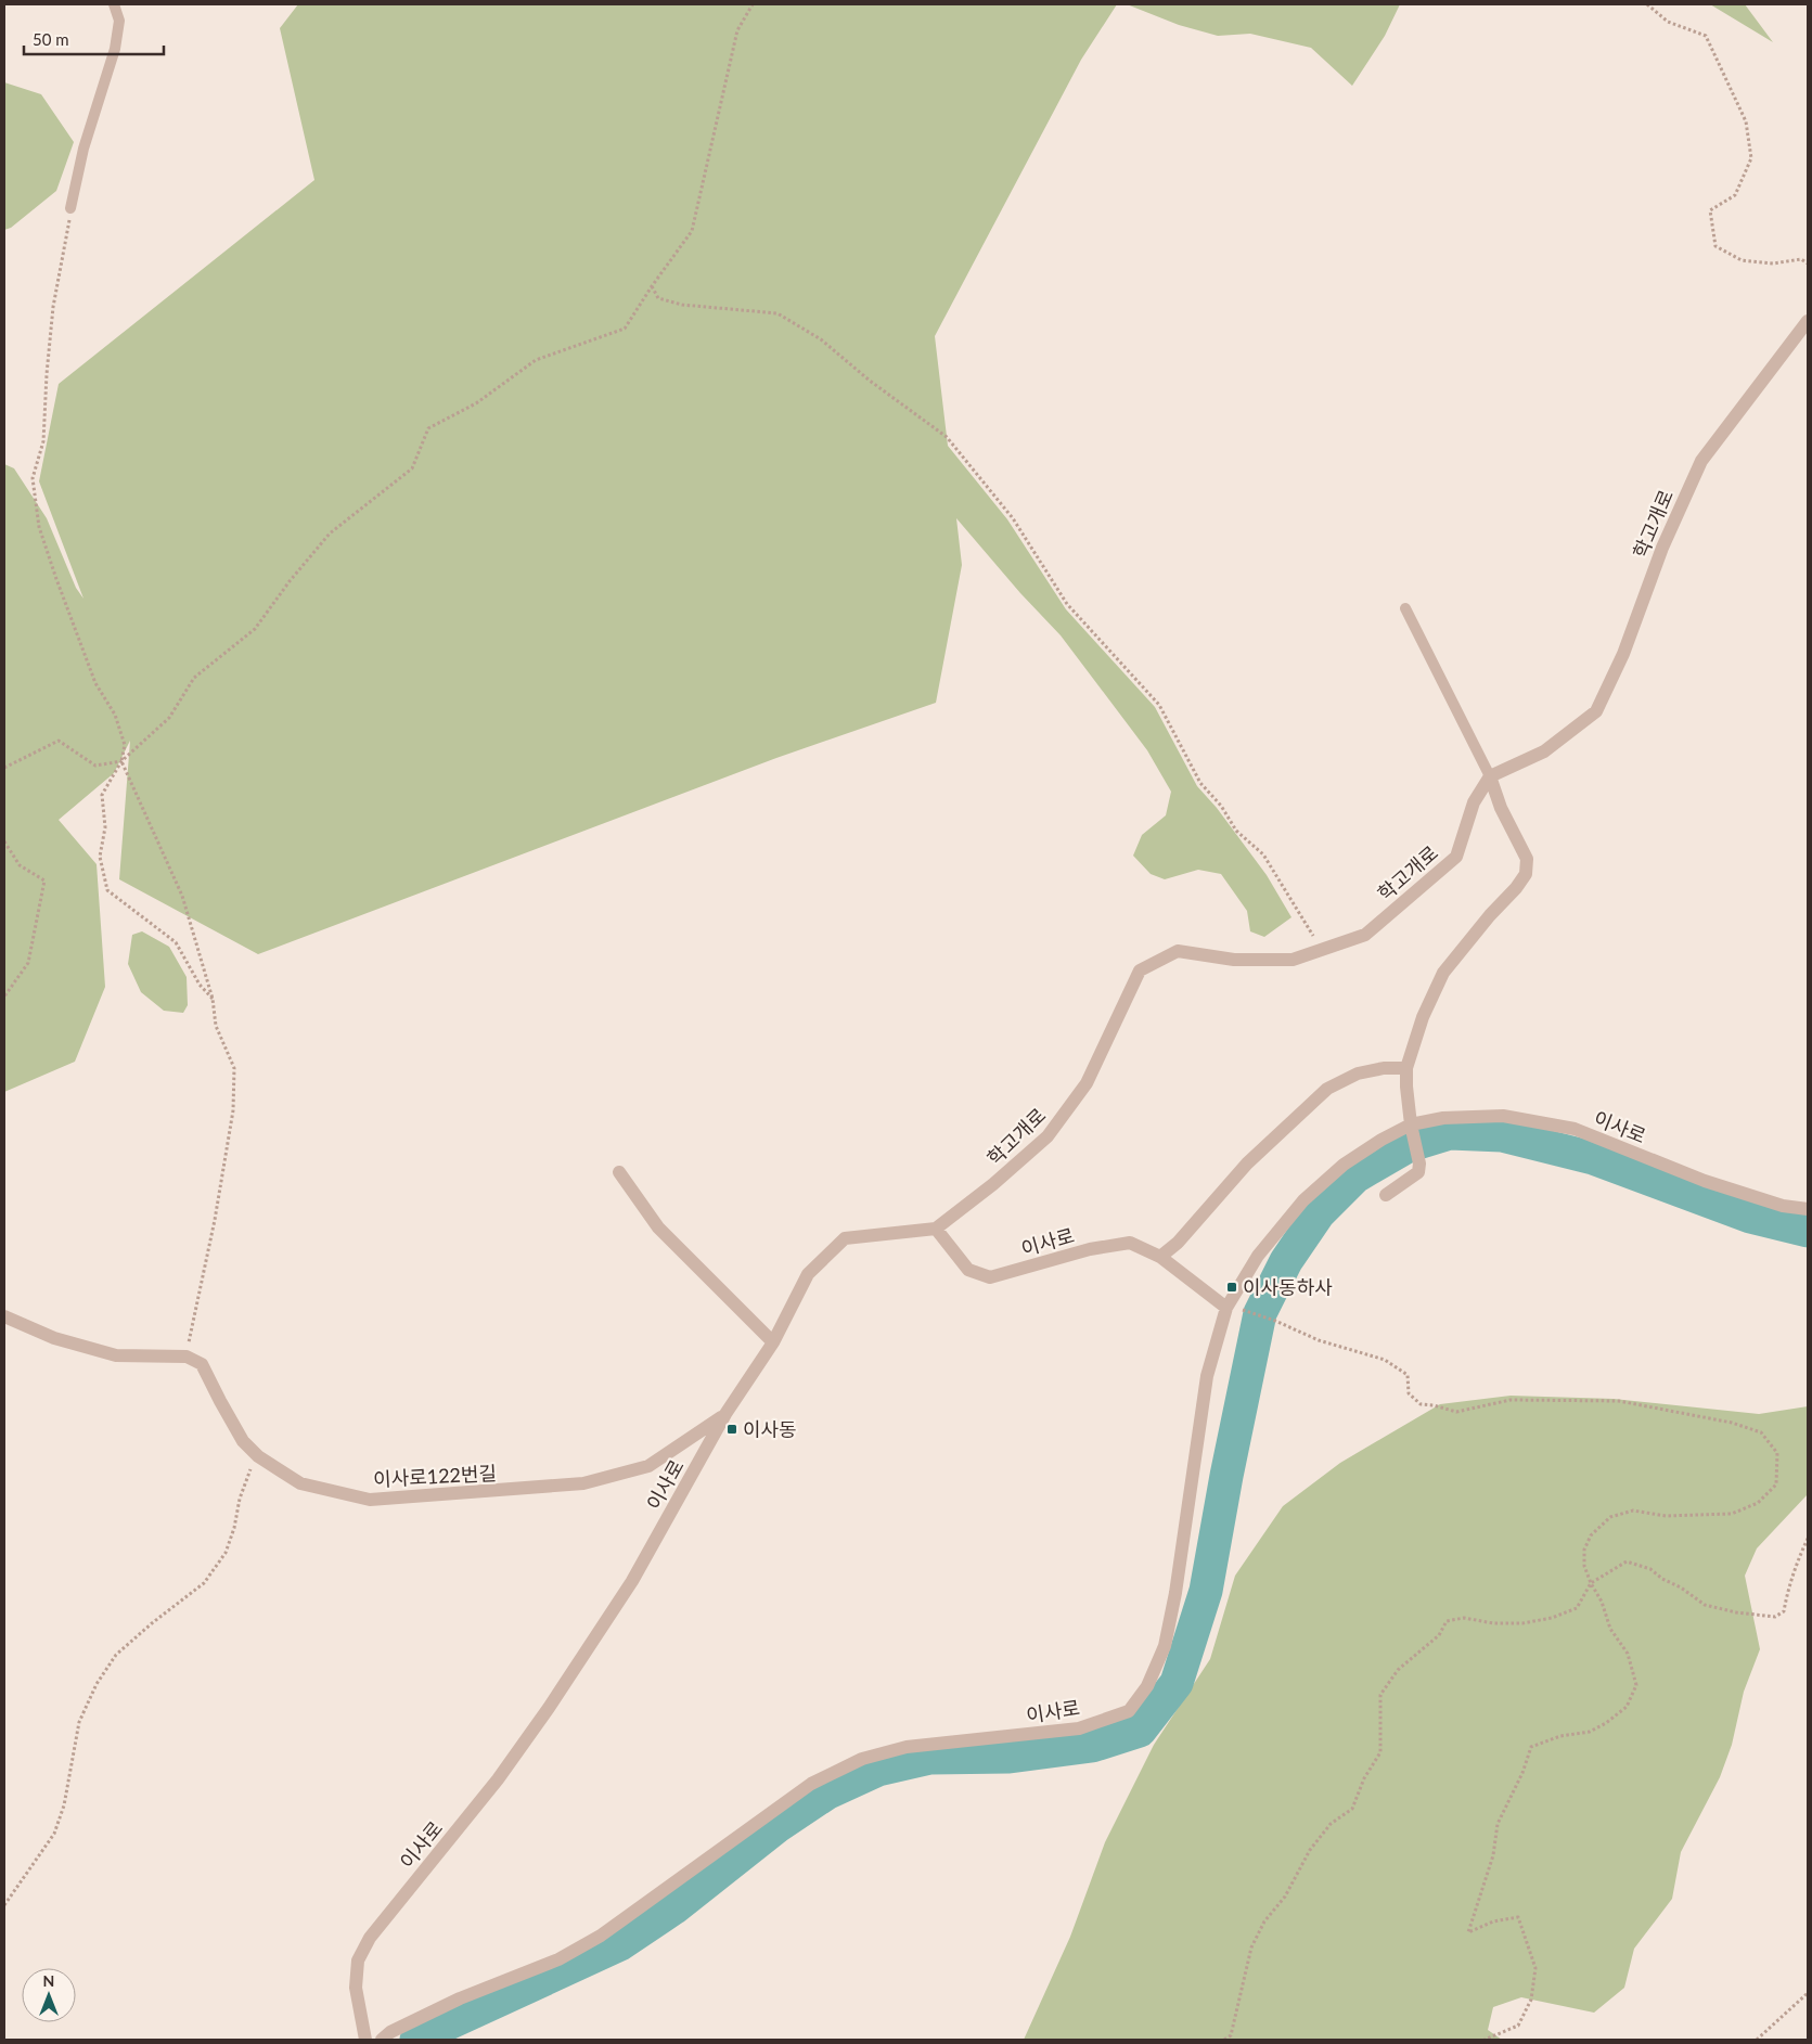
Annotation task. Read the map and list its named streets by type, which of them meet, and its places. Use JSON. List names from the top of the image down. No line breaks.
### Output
{"streets":{"street":["학고개로","이사로","이사로122번길"]},"crossings":[["학고개로","이사로"],["이사로","이사로122번길"]],"places":{"transit":["이사동하사","이사동"]},"scale_bar":"50 m","north":"top"}
